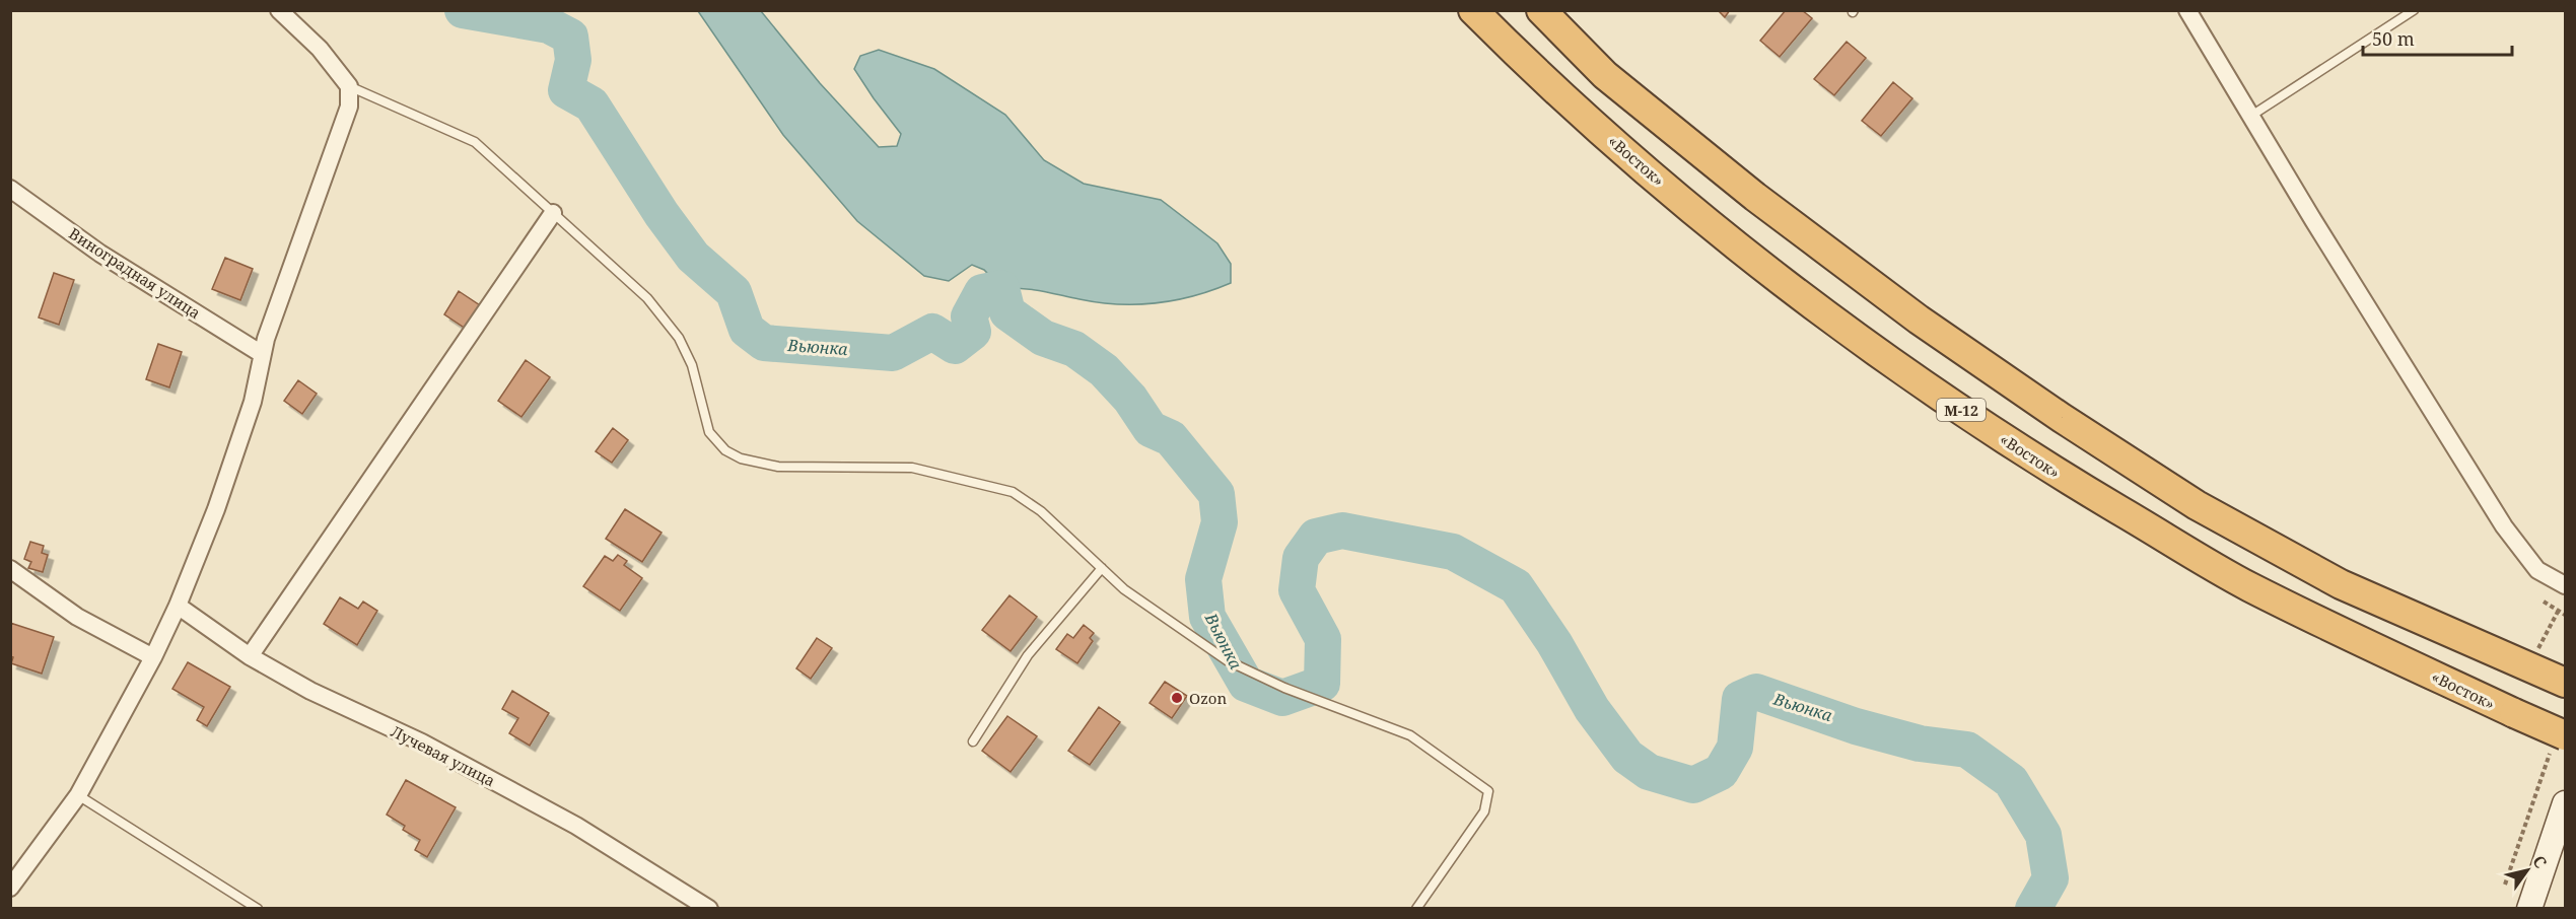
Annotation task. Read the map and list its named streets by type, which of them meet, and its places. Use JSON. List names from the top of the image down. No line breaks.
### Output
{"streets":{"highway":["«Восток»","М-12"],"street":["Виноградная улица","Лучевая улица"]},"water":["Вьюнка"],"places":["Ozon"],"scale_bar":"50 m","north":"top right"}
